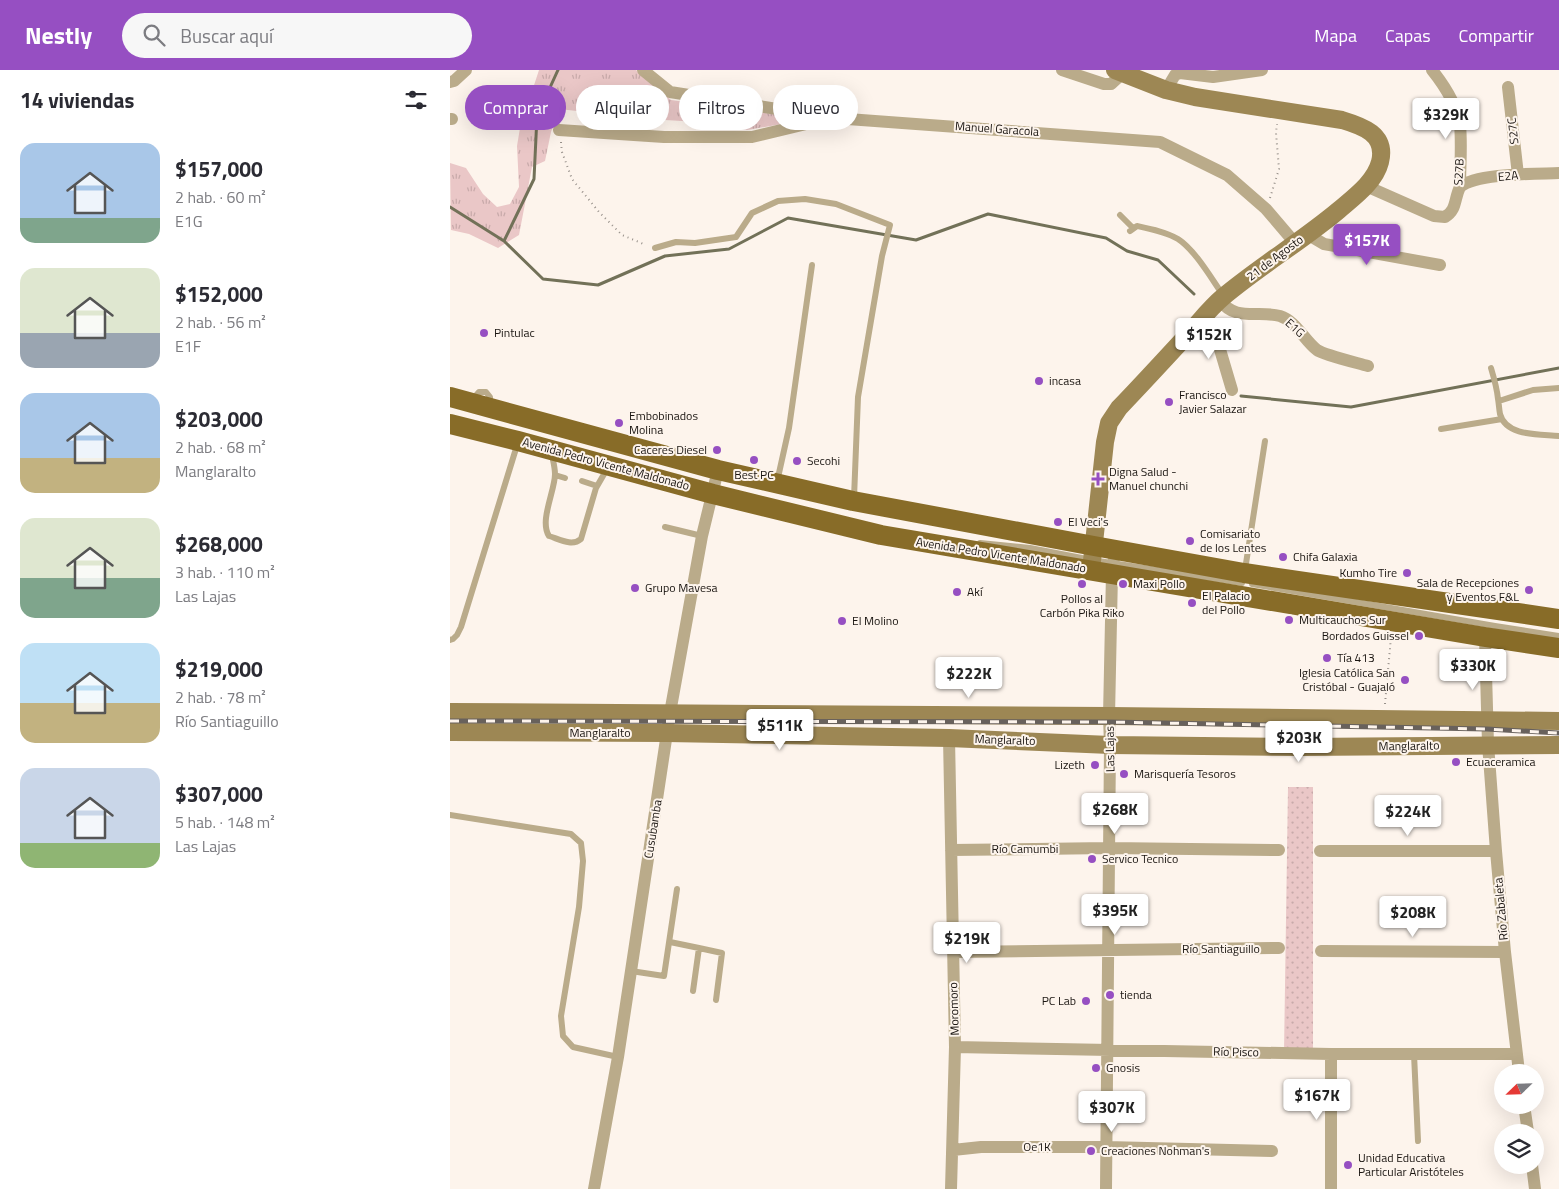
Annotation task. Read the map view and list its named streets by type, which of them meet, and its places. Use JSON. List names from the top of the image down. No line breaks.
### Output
{"streets":{"main road":["21 de Agosto","Avenida Pedro Vicente Maldonado","Manglaralto"],"street":["Manuel Garacola","S27C","S27B","E2A","E1G","Las Lajas","Cusubamba","Río Camumbi","Río Zabaleta","Río Santiaguillo","Moromoro","Río Pisco","Oe1K"]},"crossings":[["Manuel Garacola","21 de Agosto"],["S27C","E2A"],["S27B","E2A"],["S27B","21 de Agosto"],["21 de Agosto","E1G"],["21 de Agosto","Avenida Pedro Vicente Maldonado"],["Avenida Pedro Vicente Maldonado","Las Lajas"],["Avenida Pedro Vicente Maldonado","Cusubamba"],["Avenida Pedro Vicente Maldonado","Río Zabaleta"],["Manglaralto","Las Lajas"],["Manglaralto","Cusubamba"],["Manglaralto","Río Zabaleta"],["Manglaralto","Moromoro"],["Las Lajas","Río Camumbi"],["Las Lajas","Río Santiaguillo"],["Las Lajas","Río Pisco"],["Las Lajas","Oe1K"],["Río Camumbi","Moromoro"],["Río Zabaleta","Río Pisco"],["Río Santiaguillo","Moromoro"],["Moromoro","Río Pisco"],["Moromoro","Oe1K"]],"places":{"other":["Pintulac","incasa","Francisco Javier Salazar","Embobinados Molina","Caceres Diesel","Best PC","Secohi","El Veci's","Comisariato de los Lentes","Chifa Galaxia","Kumho Tire","Pollos al Carbón Pika Riko","Maxi Pollo","Grupo Mavesa","Sala de Recepciones y Eventos F&L","Akí","El Palacio del Pollo","Multicauchos Sur","El Molino","Bordados Guissel","Tía 413","Iglesia Católica San Cristóbal - Guajaló","Ecuaceramica","Lizeth","Marisquería Tesoros","Servico Tecnico","tienda","PC Lab","Gnosis","Creaciones Nohman's","Unidad Educativa Particular Aristóteles"],"health":["Digna Salud - Manuel chunchi"]},"north":"bottom left","page":{"header":"Nestly","search":"Buscar aquí","nav":["Mapa","Capas","Compartir"],"heading":"14 viviendas","chip":["Comprar","Alquilar","Filtros","Nuevo"],"price":["$329K","$157K","$152K","$330K","$222K","$511K","$203K","$268K","$224K","$395K","$208K","$219K","$167K","$307K"],"list":[{"name":"$157,000","note":"2 hab. · 60 m² · E1G"},{"name":"$152,000","note":"2 hab. · 56 m² · E1F"},{"name":"$203,000","note":"2 hab. · 68 m² · Manglaralto"},{"name":"$268,000","note":"3 hab. · 110 m² · Las Lajas"},{"name":"$219,000","note":"2 hab. · 78 m² · Río Santiaguillo"},{"name":"$307,000","note":"5 hab. · 148 m² · Las Lajas"}]}}
